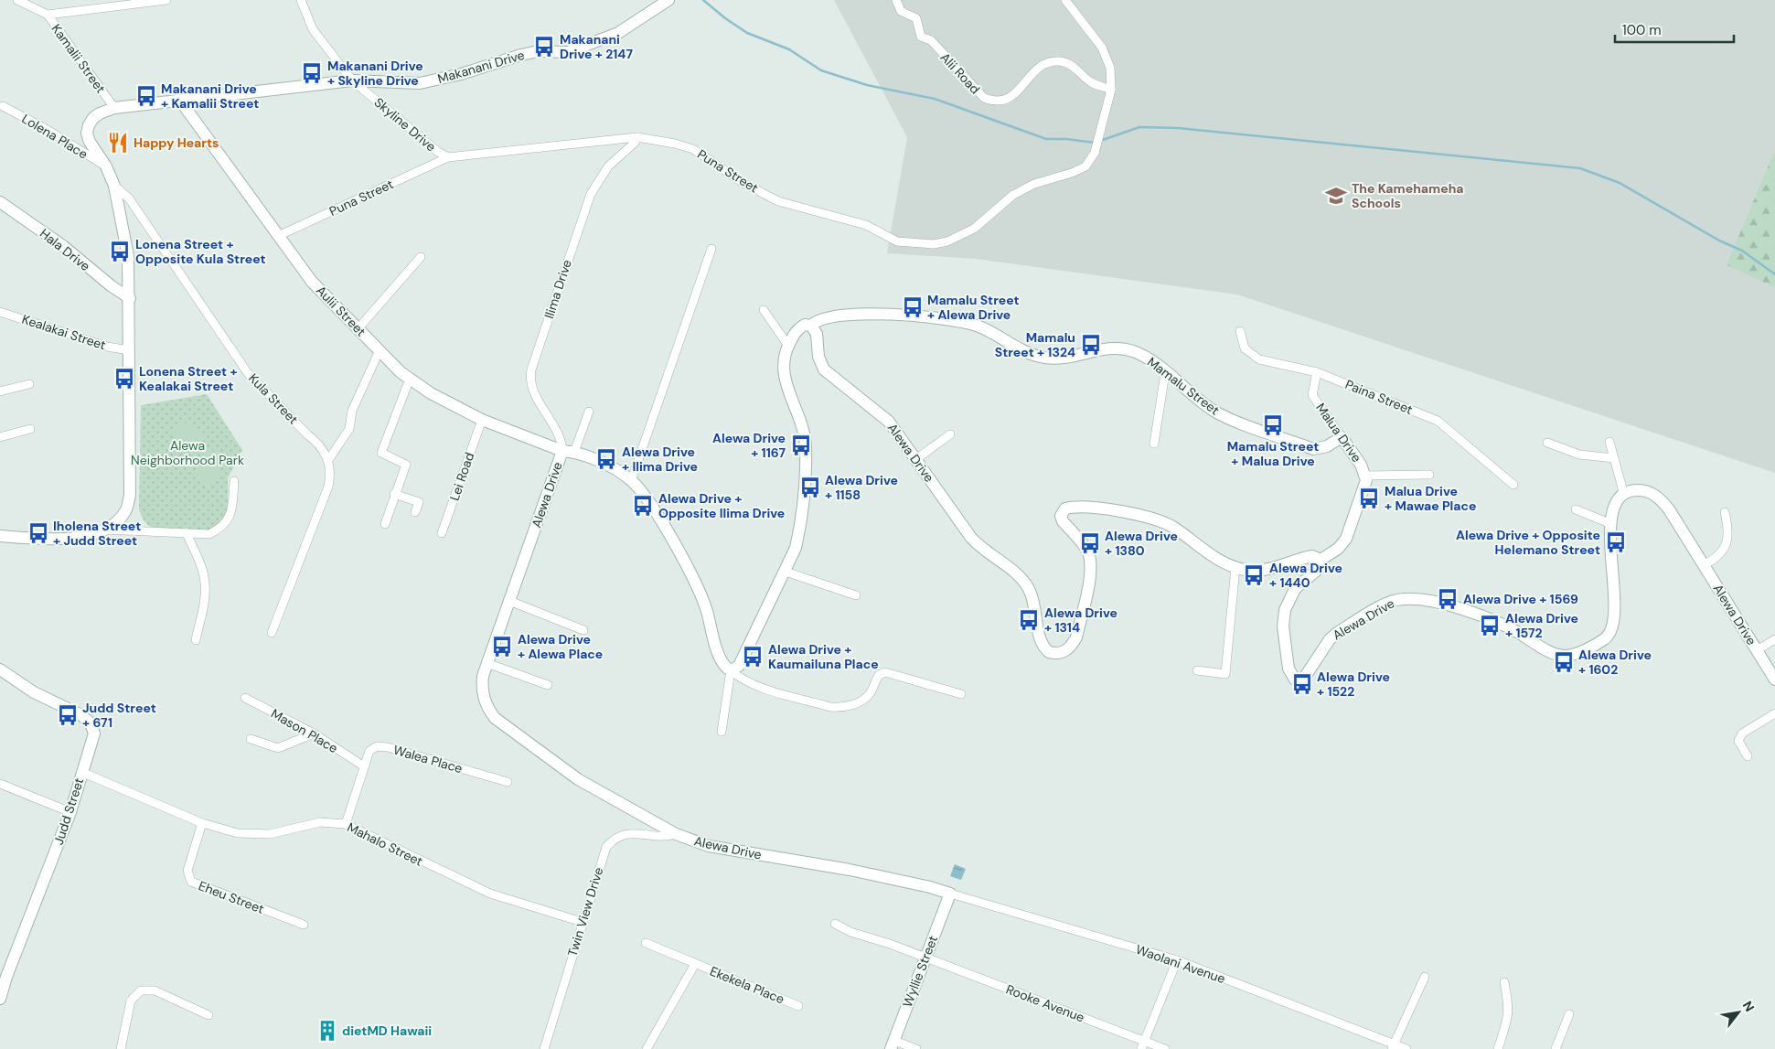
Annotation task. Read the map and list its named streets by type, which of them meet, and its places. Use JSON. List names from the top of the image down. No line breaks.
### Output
{"streets":{"street":["Kamalii Street","Makanani Drive","Alii Road","Skyline Drive","Lolena Place","Puna Street","Hala Drive","Ilima Drive","Aulii Street","Kealakai Street","Mamalu Street","Paina Street","Kula Street","Malua Drive","Alewa Drive","Lei Road","Mason Place","Walea Place","Judd Street","Mahalo Street","Eheu Street","Twin View Drive","Waolani Avenue","Wyllie Street","Ekekela Place","Rooke Avenue"]},"crossings":[["Kamalii Street","Makanani Drive"],["Makanani Drive","Skyline Drive"],["Makanani Drive","Lolena Place"],["Makanani Drive","Hala Drive"],["Makanani Drive","Aulii Street"],["Makanani Drive","Kealakai Street"],["Makanani Drive","Kula Street"],["Alii Road","Puna Street"],["Skyline Drive","Puna Street"],["Puna Street","Ilima Drive"],["Puna Street","Aulii Street"],["Ilima Drive","Aulii Street"],["Ilima Drive","Alewa Drive"],["Aulii Street","Alewa Drive"],["Aulii Street","Lei Road"],["Mamalu Street","Malua Drive"],["Mamalu Street","Alewa Drive"],["Paina Street","Malua Drive"],["Malua Drive","Alewa Drive"],["Alewa Drive","Twin View Drive"],["Alewa Drive","Waolani Avenue"],["Alewa Drive","Wyllie Street"],["Mason Place","Walea Place"],["Walea Place","Mahalo Street"],["Judd Street","Mahalo Street"],["Mahalo Street","Eheu Street"],["Mahalo Street","Twin View Drive"],["Waolani Avenue","Wyllie Street"],["Wyllie Street","Rooke Avenue"]],"parks":["Alewa Neighborhood Park"],"places":{"bus stop":["Makanani Drive + 2147","Makanani Drive + Skyline Drive","Makanani Drive + Kamalii Street","Lonena Street + Opposite Kula Street","Mamalu Street + Alewa Drive","Mamalu Street + 1324","Lonena Street + Kealakai Street","Mamalu Street + Malua Drive","Alewa Drive + 1167","Alewa Drive + Ilima Drive","Alewa Drive + 1158","Malua Drive + Mawae Place","Alewa Drive + Opposite Ilima Drive","Iholena Street + Judd Street","Alewa Drive + Opposite Helemano Street","Alewa Drive + 1380","Alewa Drive + 1440","Alewa Drive + 1569","Alewa Drive + 1314","Alewa Drive + 1572","Alewa Drive + Alewa Place","Alewa Drive + Kaumailuna Place","Alewa Drive + 1602","Alewa Drive + 1522","Judd Street + 671"],"restaurant":["Happy Hearts"],"school or university":["The Kamehameha Schools"],"building":["dietMD Hawaii"]},"scale_bar":"100 m","north":"top right"}
